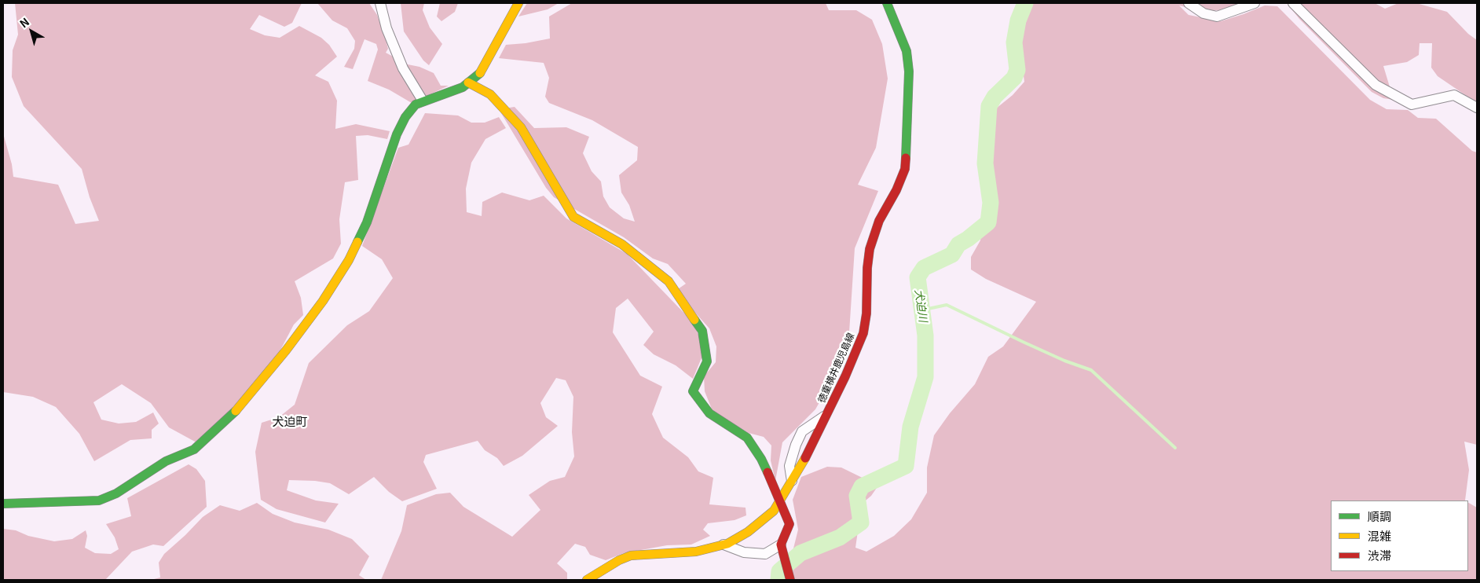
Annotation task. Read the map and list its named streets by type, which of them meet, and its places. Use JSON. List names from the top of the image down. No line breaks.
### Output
{"streets":{"street":["徳重横井鹿児島線"]},"districts":["犬迫町"],"water":["犬迫川"],"legend":["順調","混雑","渋滞"],"north":"top left"}
